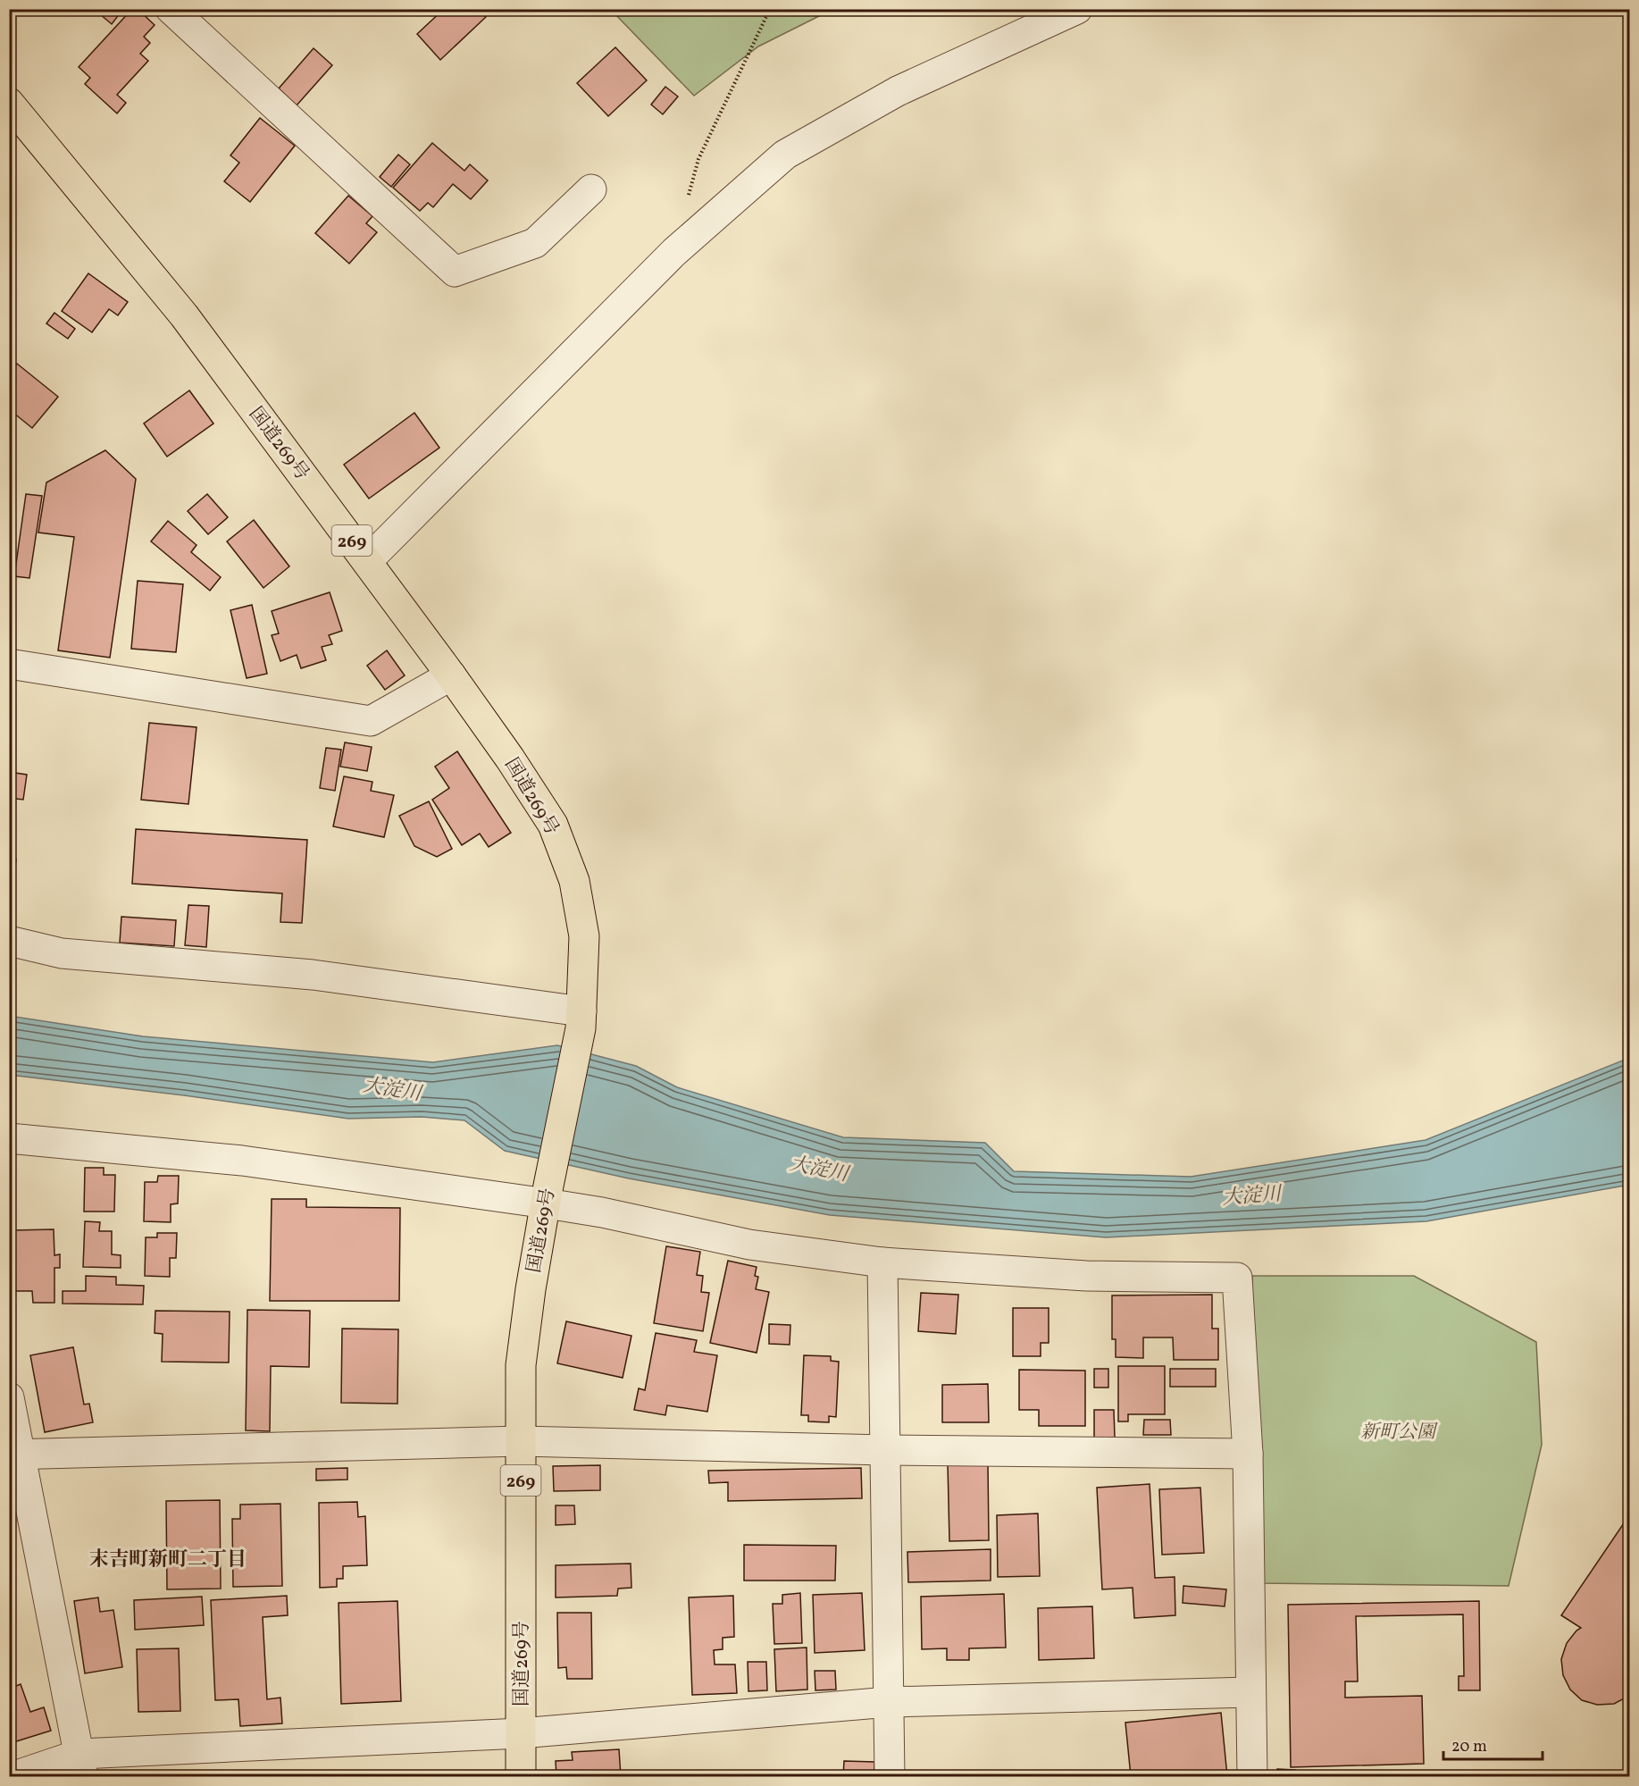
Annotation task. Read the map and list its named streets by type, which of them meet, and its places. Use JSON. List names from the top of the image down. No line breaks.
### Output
{"streets":{"highway":["国道269号","269"]},"districts":["末吉町新町二丁目"],"water":["大淀川"],"parks":["新町公園"],"scale_bar":"20 m"}
